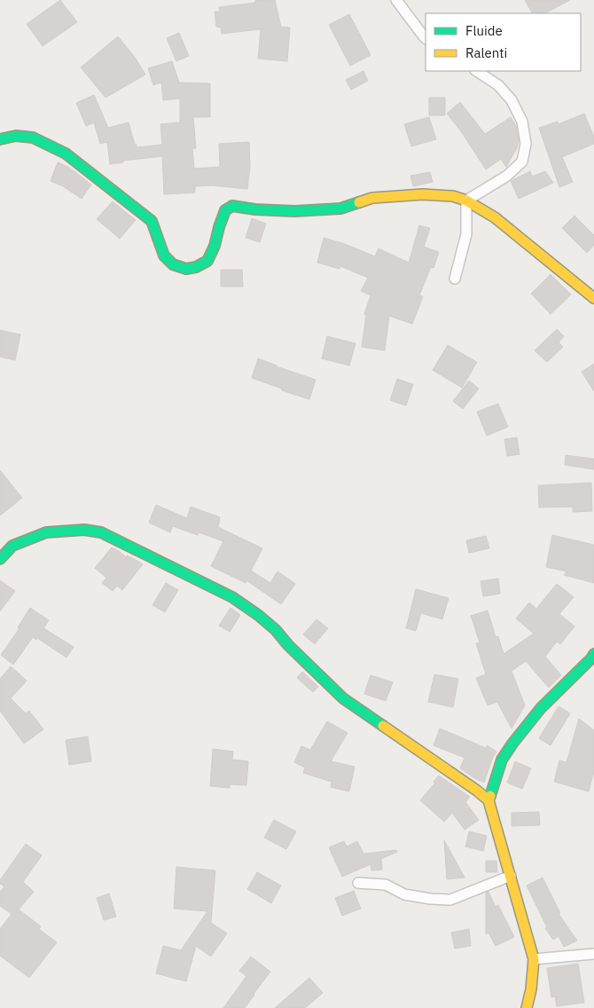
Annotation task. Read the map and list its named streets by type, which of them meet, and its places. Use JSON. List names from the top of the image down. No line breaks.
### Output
{"legend":["Fluide","Ralenti"]}
